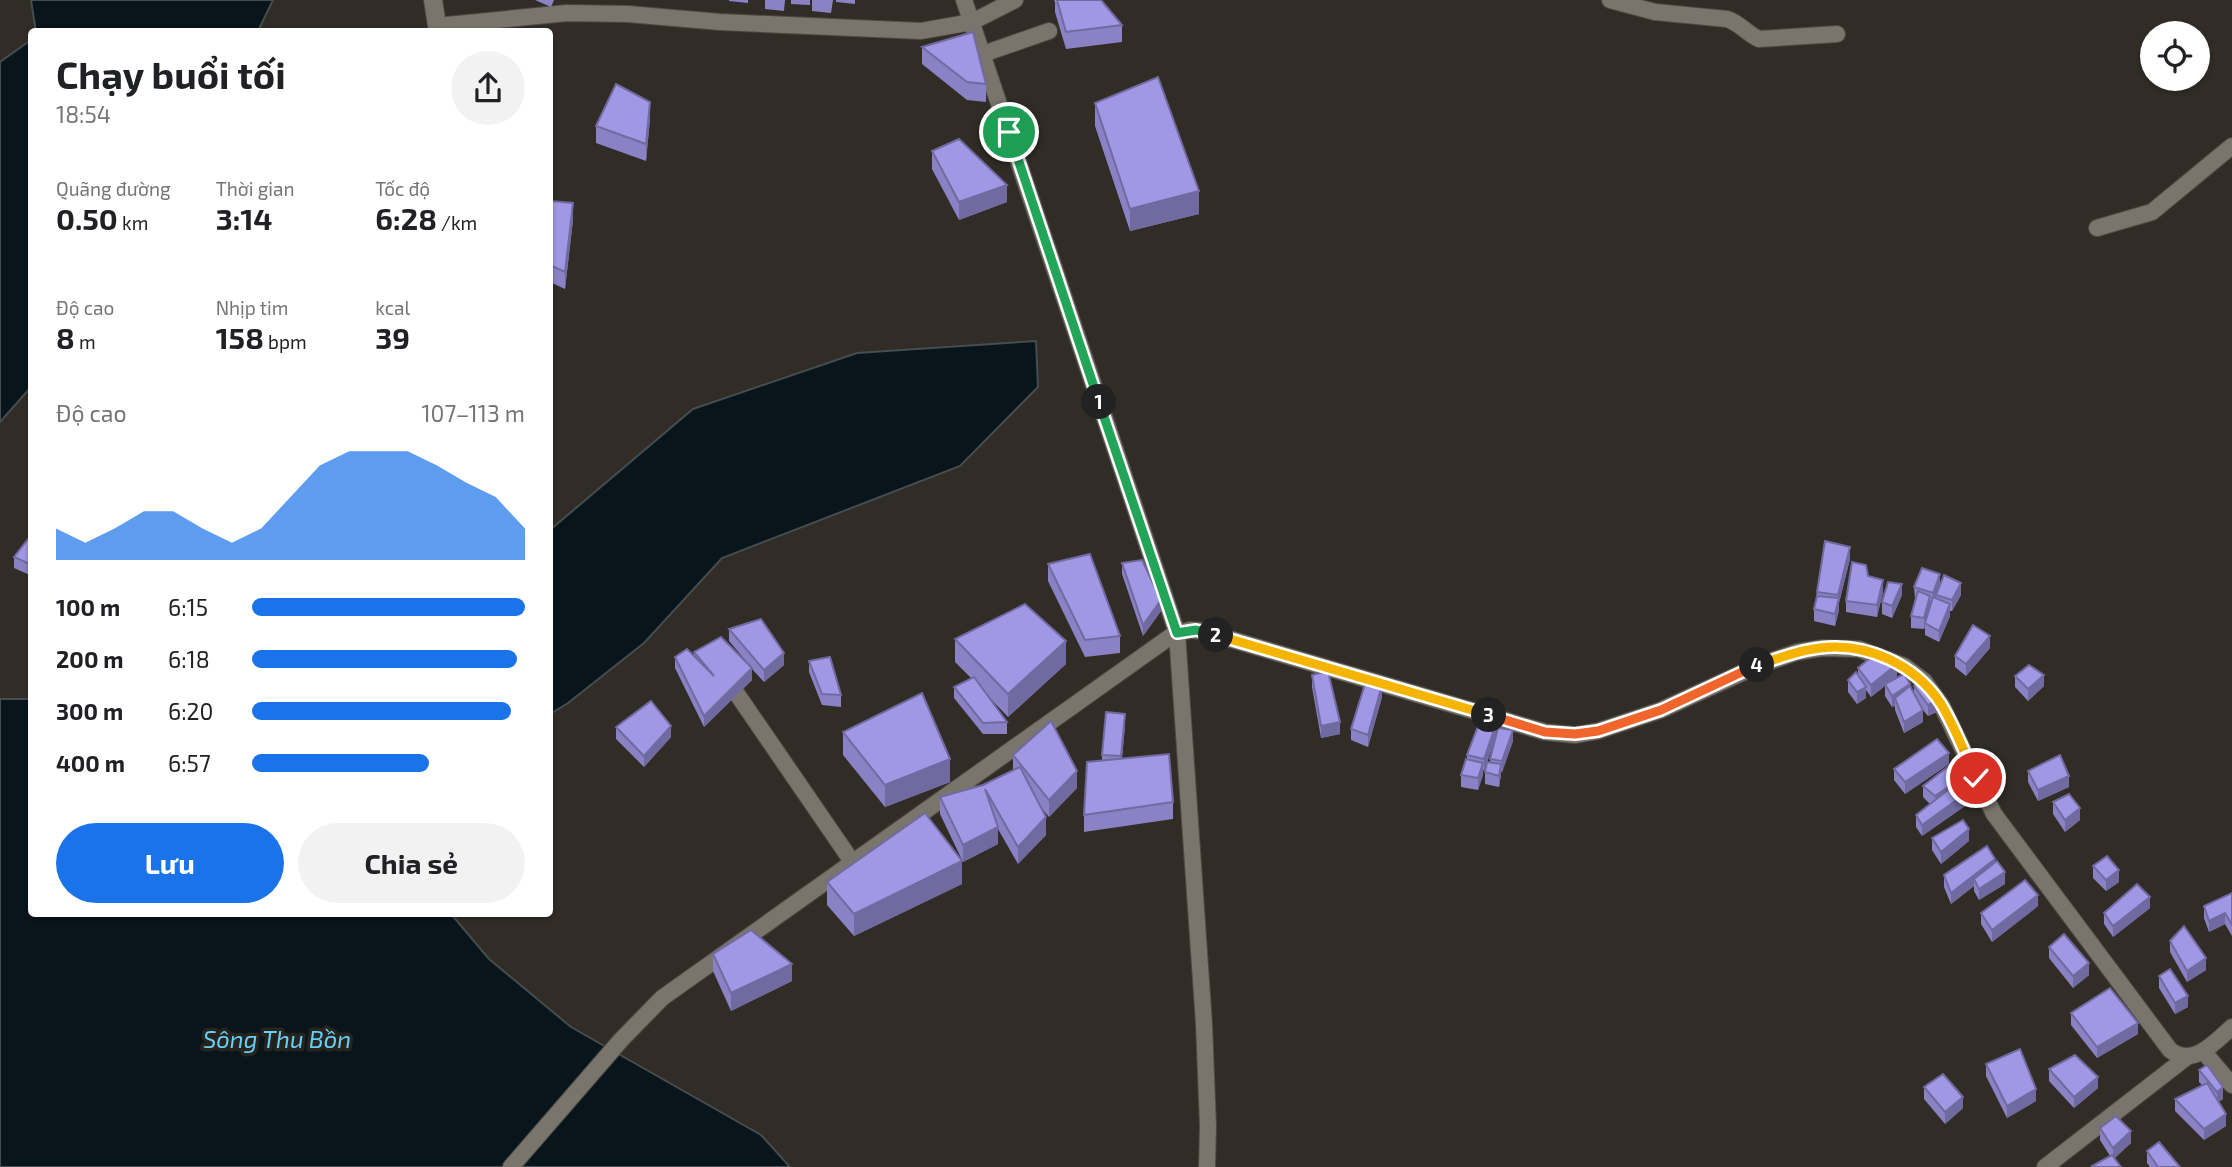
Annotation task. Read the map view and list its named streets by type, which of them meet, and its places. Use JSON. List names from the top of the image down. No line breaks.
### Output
{"water":["Sông Thu Bồn"],"page":{"heading":["Chạy buổi tối","18:54"],"stats":[["Quãng đường","0.50 km"],["Thời gian","3:14"],["Tốc độ","6:28 /km"],["Độ cao","8 m"],["Nhịp tim","158 bpm"],["kcal","39"]],"pins":["1","2","4","3"],"chart":["Độ cao","107–113 m"],"list":[{"name":"100 m","note":"6:15"},{"name":"200 m","note":"6:18"},{"name":"300 m","note":"6:20"},{"name":"400 m","note":"6:57"}],"buttons":["Lưu","Chia sẻ"]}}
